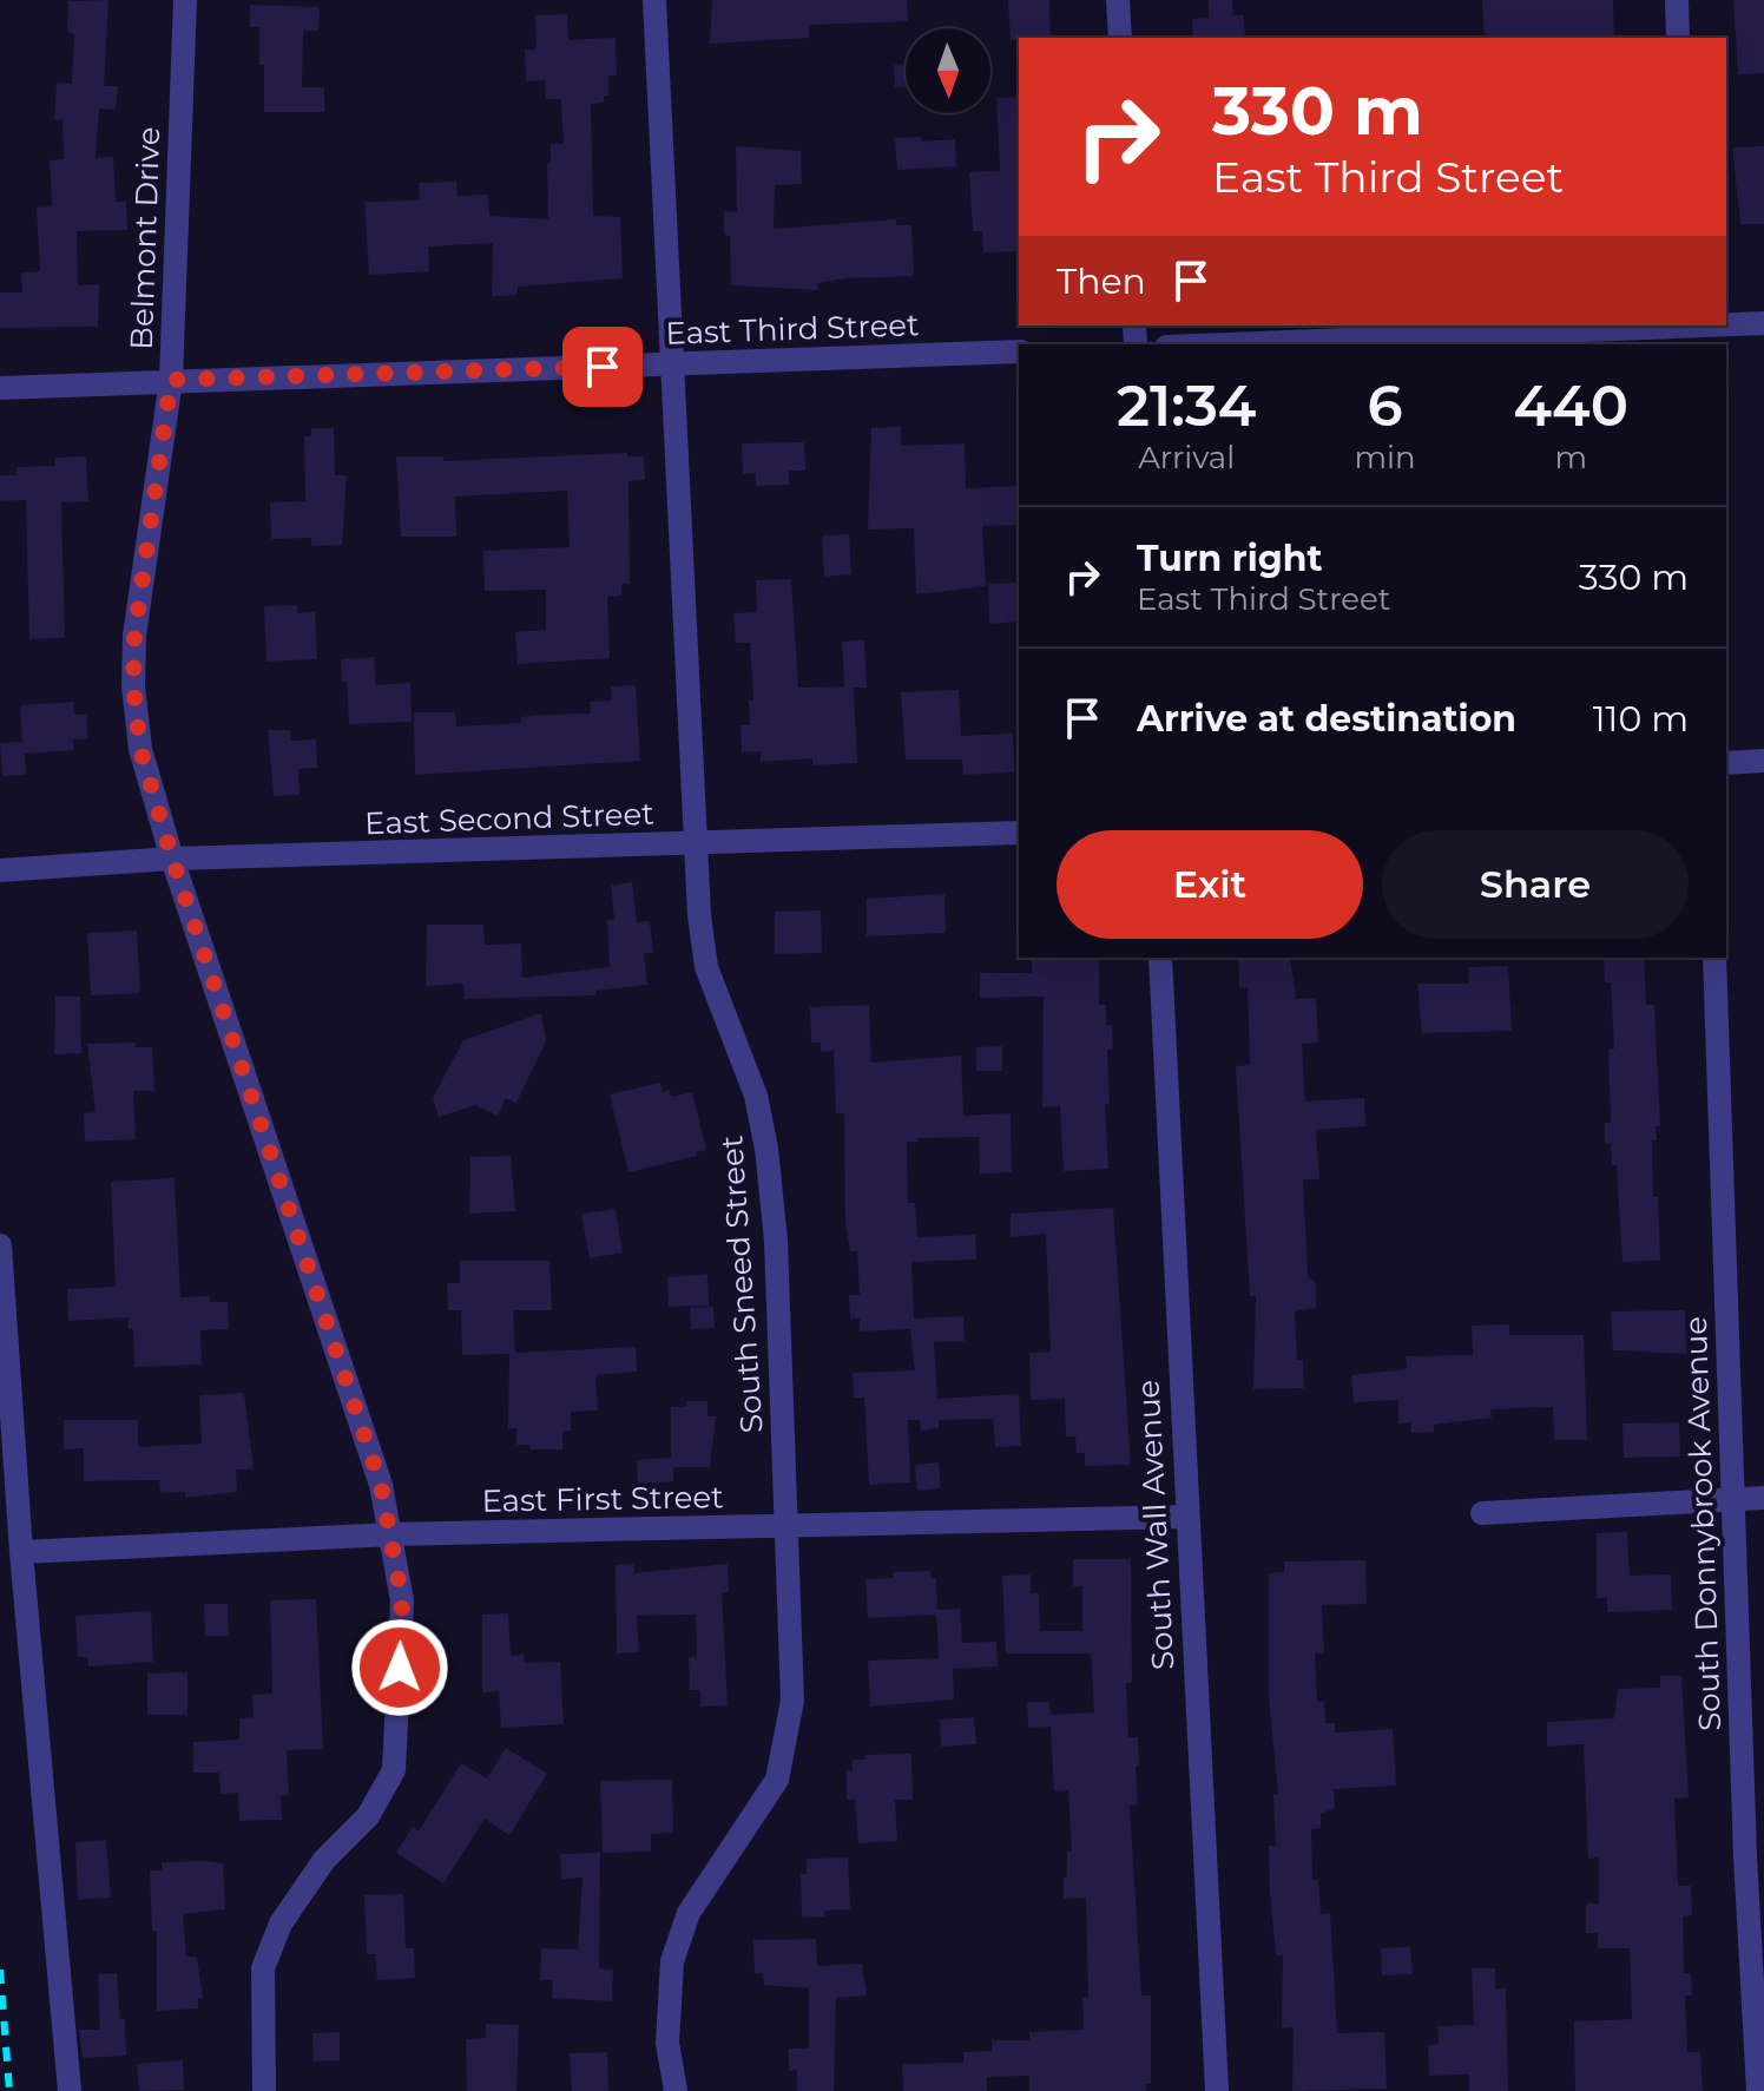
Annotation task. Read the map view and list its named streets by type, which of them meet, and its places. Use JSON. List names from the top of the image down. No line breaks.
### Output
{"streets":{"street":["Belmont Drive","East Third Street","East Second Street","South Sneed Street","East First Street","South Donnybrook Avenue","South Wall Avenue"]},"crossings":[["Belmont Drive","East Third Street"],["Belmont Drive","East Second Street"],["Belmont Drive","East First Street"],["East Third Street","South Sneed Street"],["East Second Street","South Sneed Street"],["South Sneed Street","East First Street"],["East First Street","South Wall Avenue"]],"north":"bottom","page":{"turn":["330 m","East Third Street"],"then":"Then","eta":["21:34","Arrival","6","min","440","m"],"list":[{"name":"Turn right","note":"East Third Street","value":"330 m"},{"name":"Arrive at destination","value":"110 m"}],"buttons":["Exit","Share"]}}
